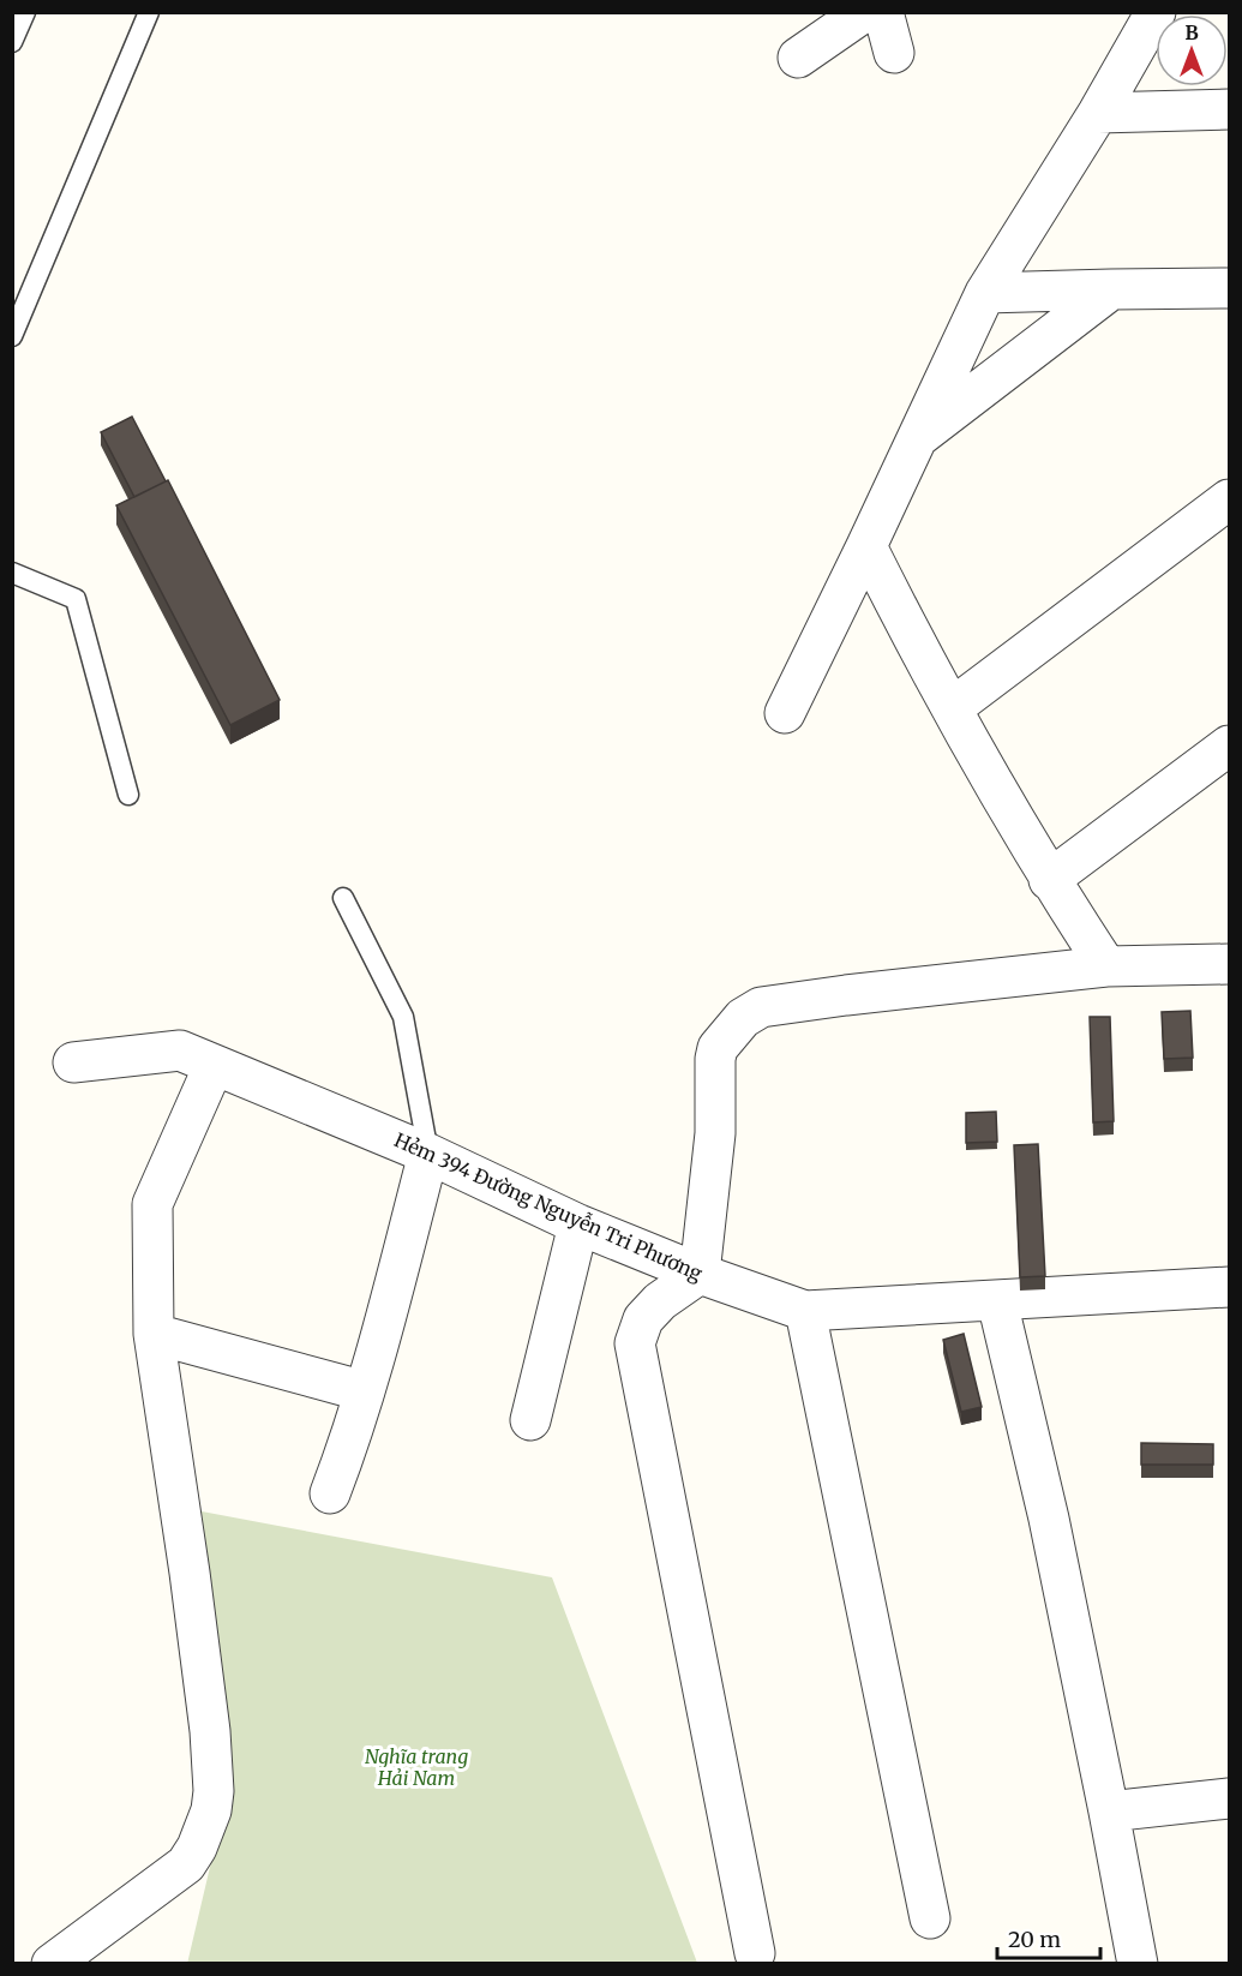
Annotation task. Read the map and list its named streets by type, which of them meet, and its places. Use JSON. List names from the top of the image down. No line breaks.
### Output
{"streets":{"street":["Hẻm 394 Đường Nguyễn Tri Phương"]},"parks":["Nghĩa trang Hải Nam"],"scale_bar":"20 m","north":"top"}
